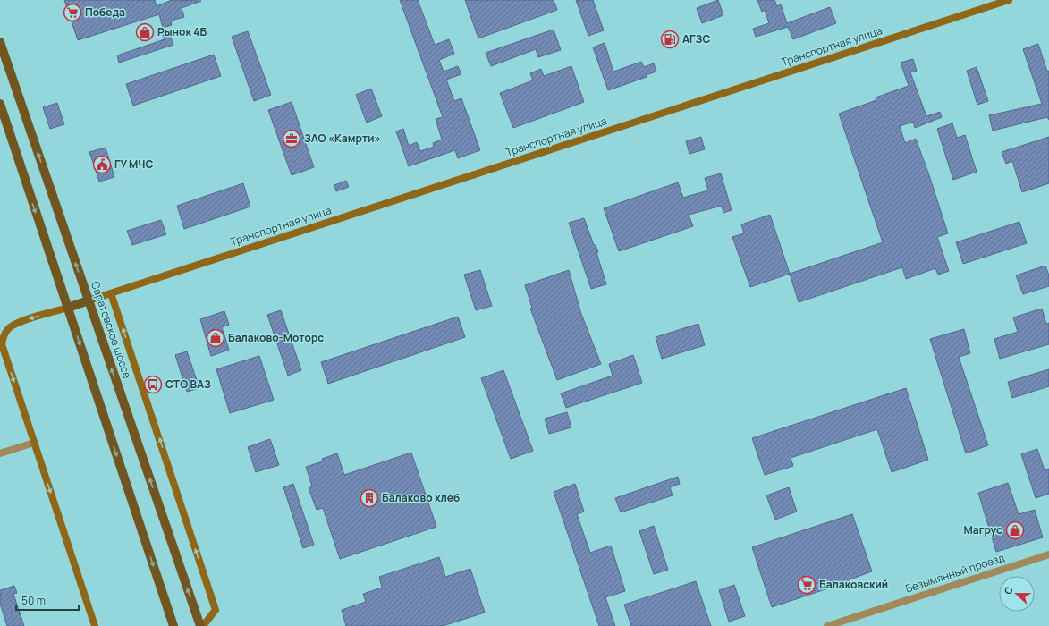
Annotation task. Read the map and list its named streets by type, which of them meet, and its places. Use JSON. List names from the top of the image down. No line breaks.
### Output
{"streets":{"main road":["Транспортная улица","Саратовское шоссе"],"street":["Безымянный проезд"]},"crossings":[["Транспортная улица","Саратовское шоссе"]],"places":{"supermarket":["Победа","Балаковский"],"shop":["Рынок 4Б","Балаково-Моторс","Магрус"],"fuel station":["АГЗС"],"office":["ЗАО «Камрти»"],"public building":["ГУ МЧС"],"bus stop":["СТО ВАЗ"],"building":["Балаково хлеб"]},"scale_bar":"50 m","north":"left"}
